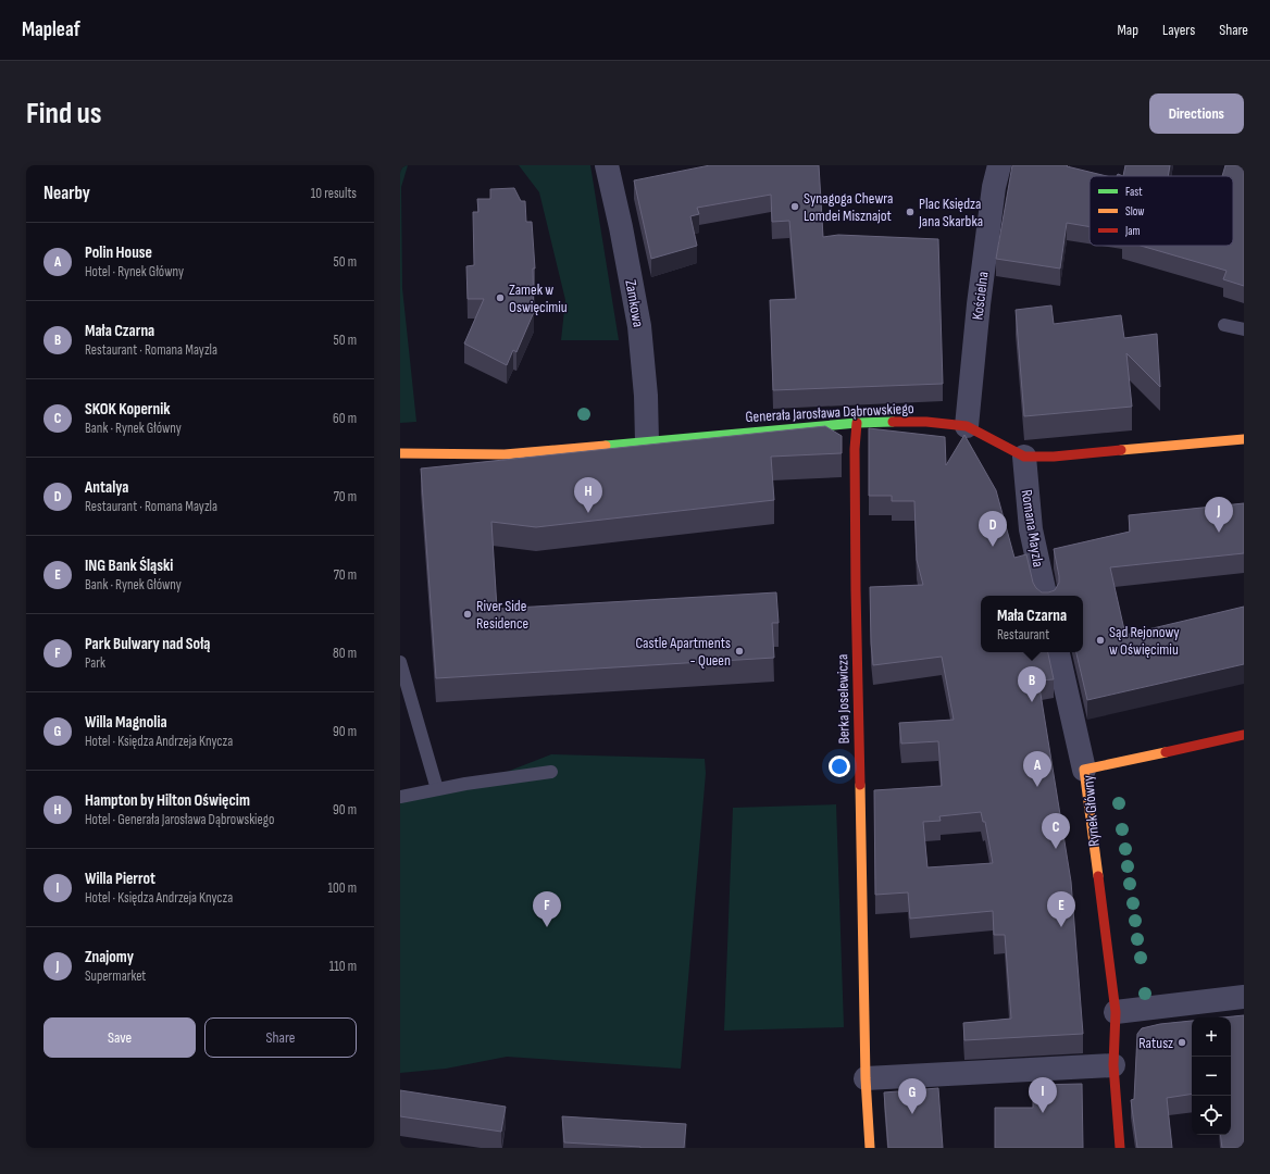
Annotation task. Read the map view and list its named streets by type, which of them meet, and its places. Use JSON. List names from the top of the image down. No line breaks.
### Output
{"streets":{"street":["Kościelna","Zamkowa","Generała Jarosława Dąbrowskiego","Romana Mayzla","Berka Joselewicza","Rynek Główny"]},"crossings":[["Kościelna","Generała Jarosława Dąbrowskiego"],["Zamkowa","Generała Jarosława Dąbrowskiego"],["Generała Jarosława Dąbrowskiego","Romana Mayzla"],["Generała Jarosława Dąbrowskiego","Berka Joselewicza"]],"places":["Synagoga Chewra Lomdei Misznajot","Plac Księdza Jana Skarbka","Zamek w Oswięcimiu","River Side Residence","Sąd Rejonowy w Oświęcimiu","Castle Apartments - Queen","Ratusz"],"legend":["Fast","Slow","Jam"],"page":{"header":"Mapleaf","nav":["Map","Layers","Share"],"buttons":["Directions",["Save","Share"]],"title":"Find us","heading":["Nearby","10 results"],"list":[{"mark":"A","name":"Polin House","note":"Hotel · Rynek Główny","value":"50 m"},{"mark":"B","name":"Mała Czarna","note":"Restaurant · Romana Mayzla","value":"50 m"},{"mark":"C","name":"SKOK Kopernik","note":"Bank · Rynek Główny","value":"60 m"},{"mark":"D","name":"Antalya","note":"Restaurant · Romana Mayzla","value":"70 m"},{"mark":"E","name":"ING Bank Śląski","note":"Bank · Rynek Główny","value":"70 m"},{"mark":"F","name":"Park Bulwary nad Sołą","note":"Park","value":"80 m"},{"mark":"G","name":"Willa Magnolia","note":"Hotel · Księdza Andrzeja Knycza","value":"90 m"},{"mark":"H","name":"Hampton by Hilton Oświęcim","note":"Hotel · Generała Jarosława Dąbrowskiego","value":"90 m"},{"mark":"I","name":"Willa Pierrot","note":"Hotel · Księdza Andrzeja Knycza","value":"100 m"},{"mark":"J","name":"Znajomy","note":"Supermarket","value":"110 m"}],"pins":["H","J","D","B","A","C","E","F","I","G"],"popup":["Mała Czarna","Restaurant"],"map_buttons":["+","−"]}}
